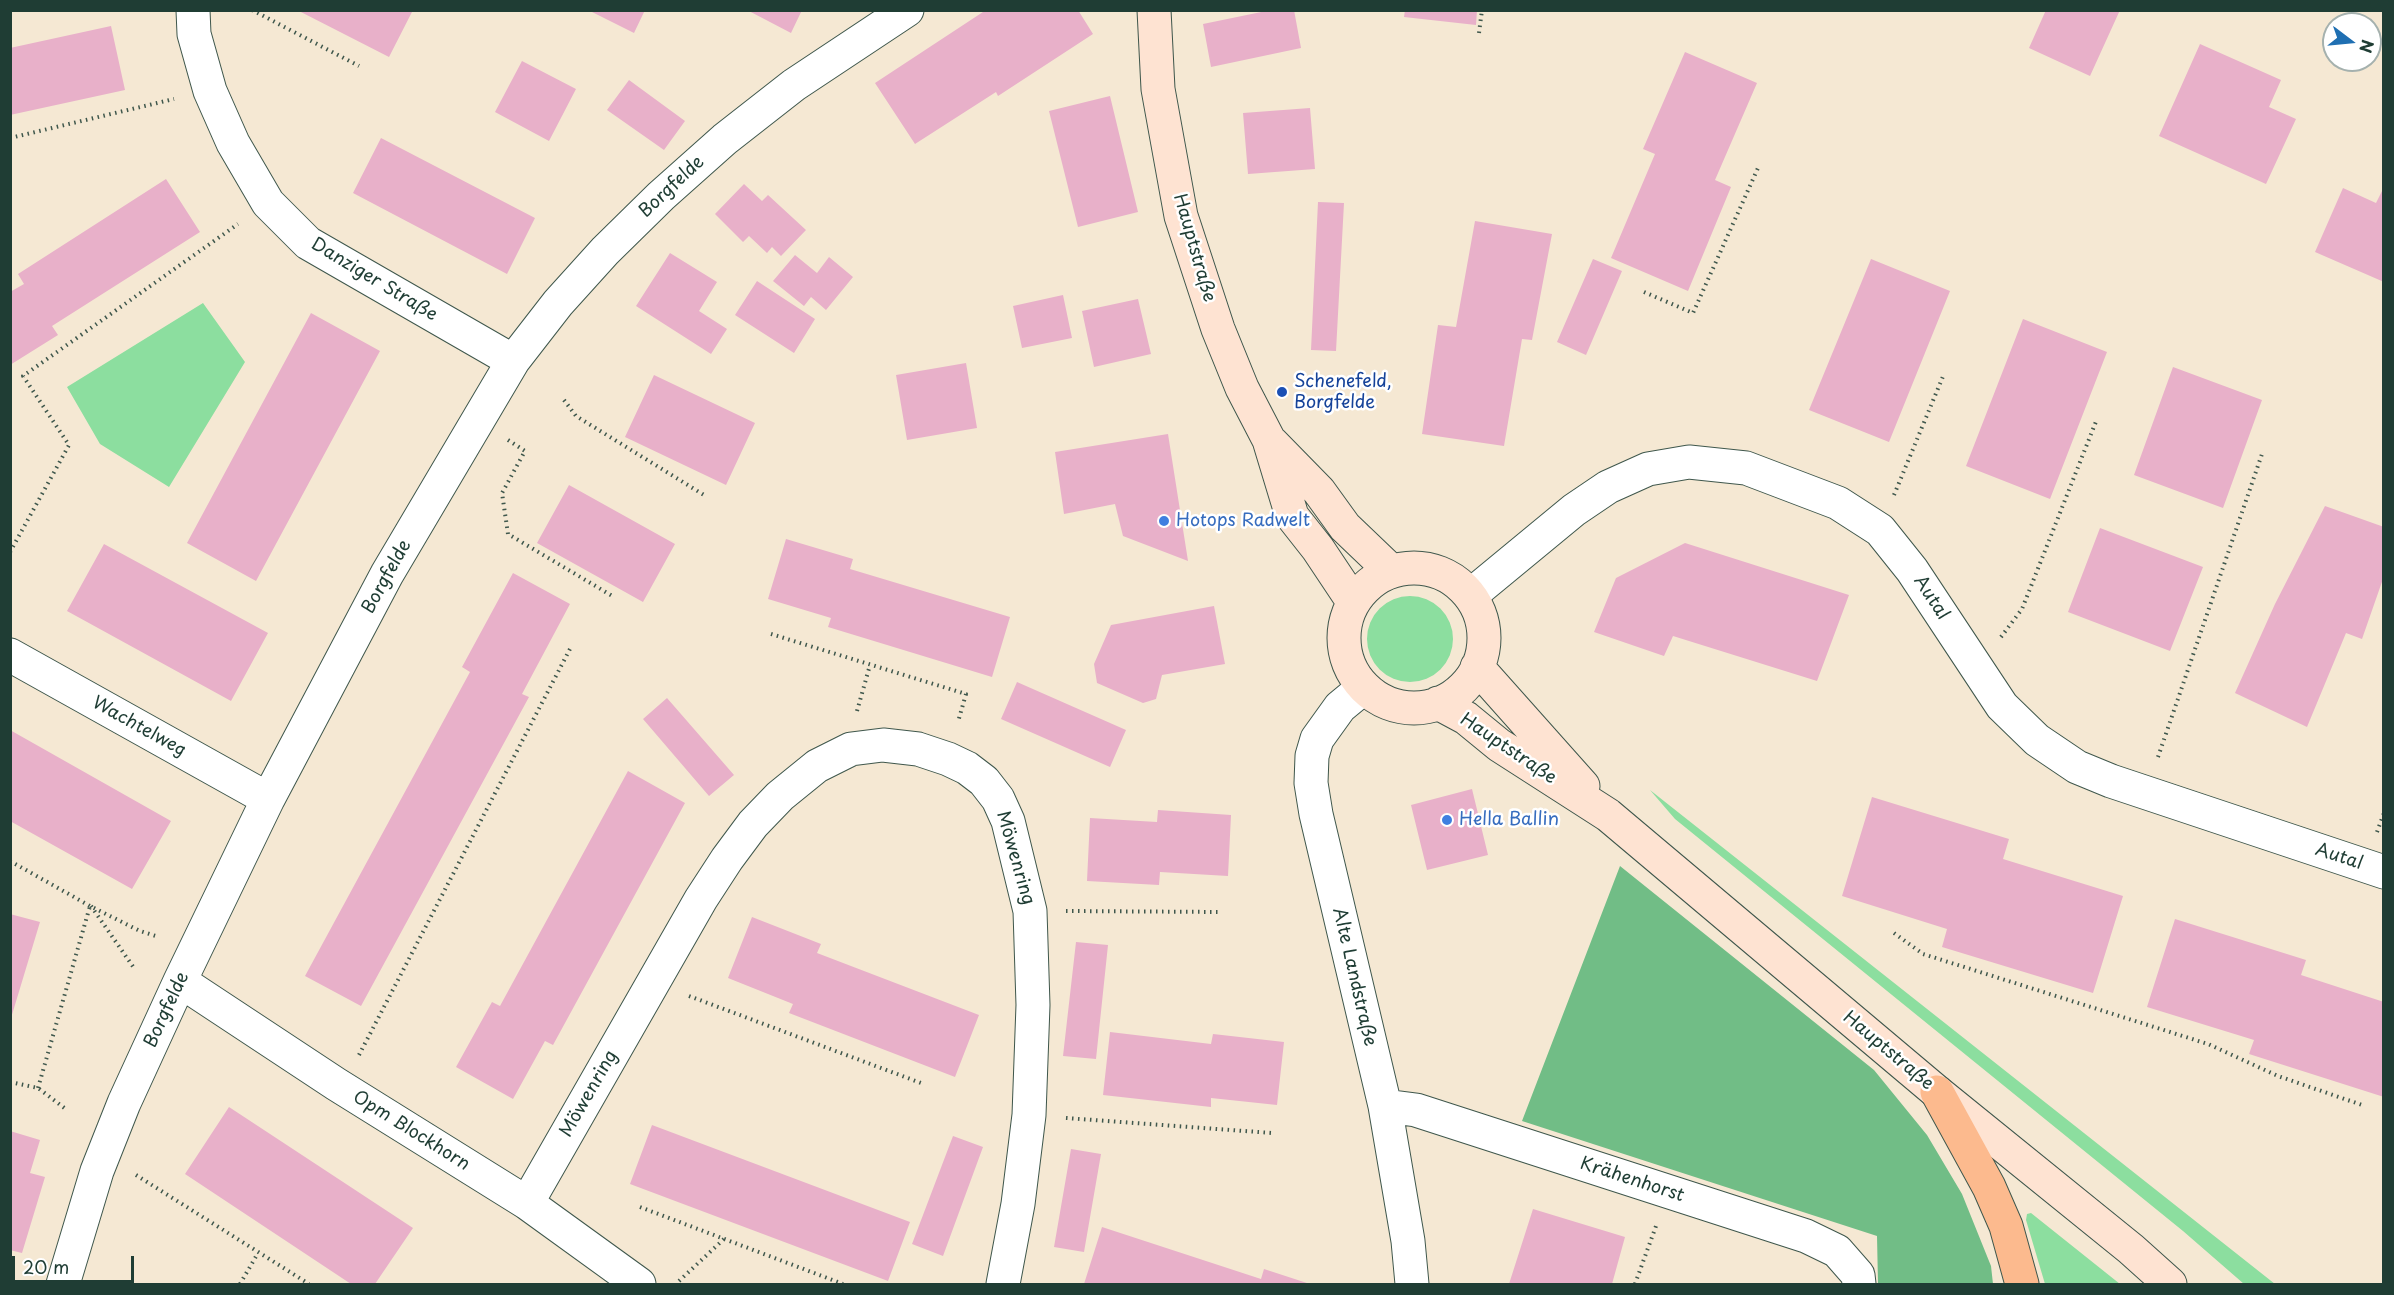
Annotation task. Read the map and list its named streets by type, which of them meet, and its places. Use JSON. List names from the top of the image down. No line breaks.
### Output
{"streets":{"main road":["Hauptstraße"],"street":["Borgfelde","Danziger Straße","Autal","Wachtelweg","Möwenring","Alte Landstraße","Opm Blockhorn","Krähenhorst"]},"crossings":[["Borgfelde","Danziger Straße"],["Borgfelde","Wachtelweg"],["Borgfelde","Opm Blockhorn"],["Hauptstraße","Autal"],["Hauptstraße","Alte Landstraße"],["Autal","Alte Landstraße"],["Möwenring","Opm Blockhorn"],["Alte Landstraße","Krähenhorst"]],"places":["Schenefeld, Borgfelde","Hotops Radwelt","Hella Ballin"],"scale_bar":"20 m","north":"right"}
